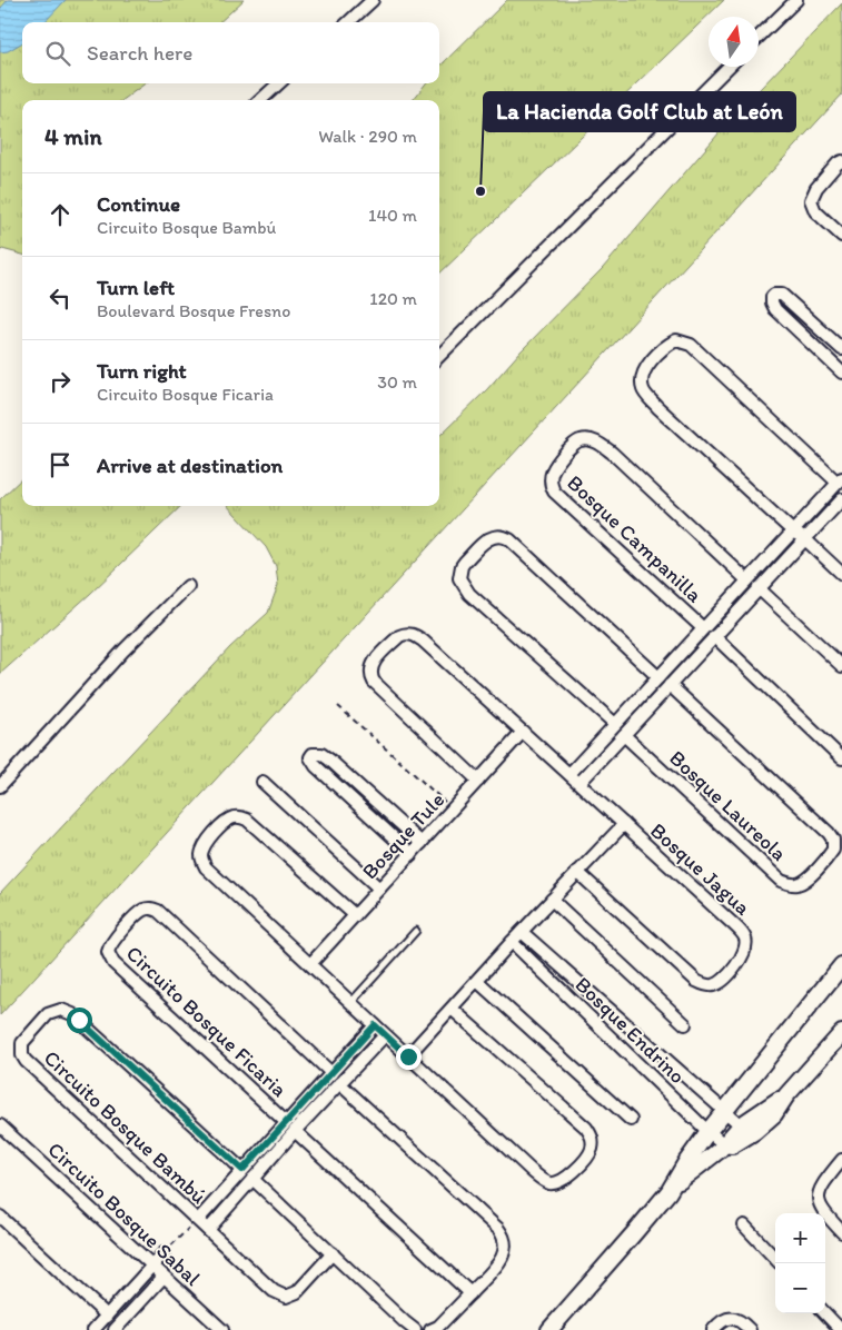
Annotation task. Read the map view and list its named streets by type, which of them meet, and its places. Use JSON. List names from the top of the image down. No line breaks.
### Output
{"streets":{"street":["Bosque Campanilla","Bosque Laureola","Bosque Tule","Bosque Jagua","Circuito Bosque Ficaria","Bosque Endrino","Circuito Bosque Bambú","Circuito Bosque Sabal"]},"places":["La Hacienda Golf Club at León"],"north":"top","page":{"search":"Search here","heading":["4 min","Walk · 290 m"],"list":[["Continue","Circuito Bosque Bambú","140 m"],["Turn left","Boulevard Bosque Fresno","120 m"],["Turn right","Circuito Bosque Ficaria","30 m"],"Arrive at destination"],"map_buttons":["+","−"]}}
